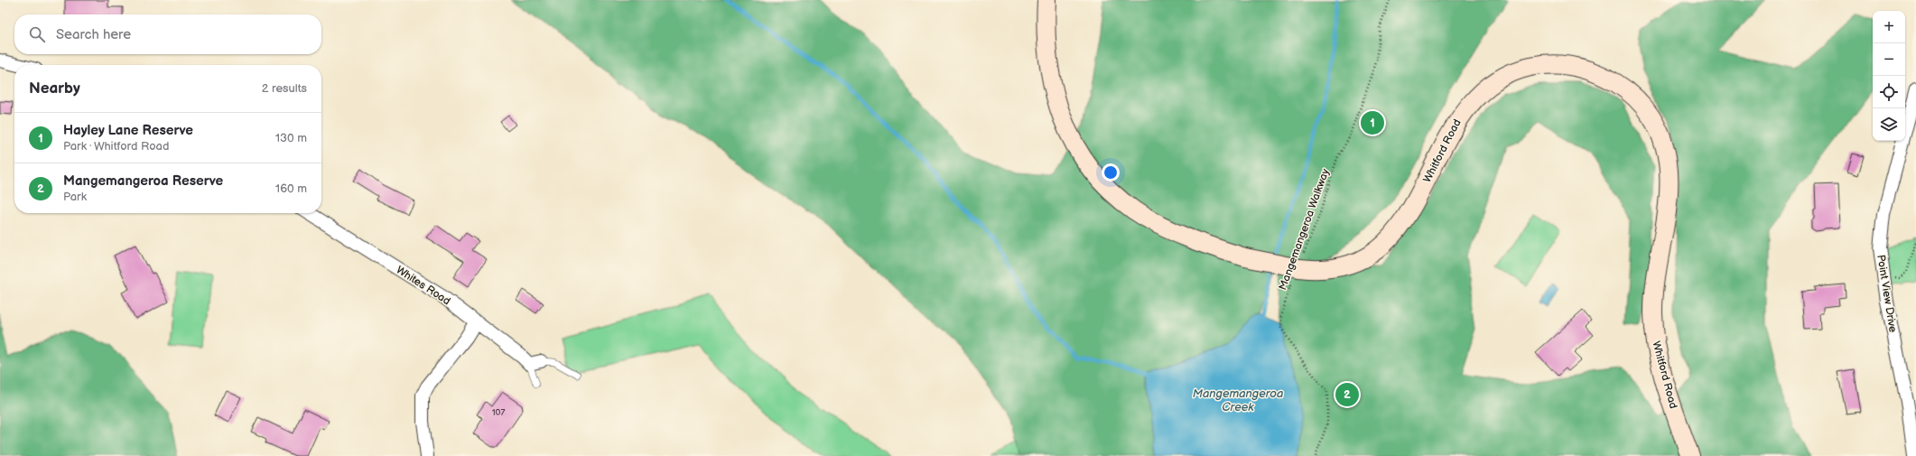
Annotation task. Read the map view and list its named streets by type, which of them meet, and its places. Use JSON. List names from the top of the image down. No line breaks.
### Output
{"streets":{"main road":["Whitford Road"],"street":["Whites Road","Point View Drive"],"path":["Mangemangeroa Walkway"]},"crossings":[["Whitford Road","Mangemangeroa Walkway"]],"water":["Mangemangeroa Creek"],"house_numbers":["107"],"page":{"map_buttons":["+","−"],"search":"Search here","heading":["Nearby","2 results"],"pins":["1","2"],"list":[{"mark":"1","name":"Hayley Lane Reserve","note":"Park · Whitford Road","value":"130 m"},{"mark":"2","name":"Mangemangeroa Reserve","note":"Park","value":"160 m"}]}}
